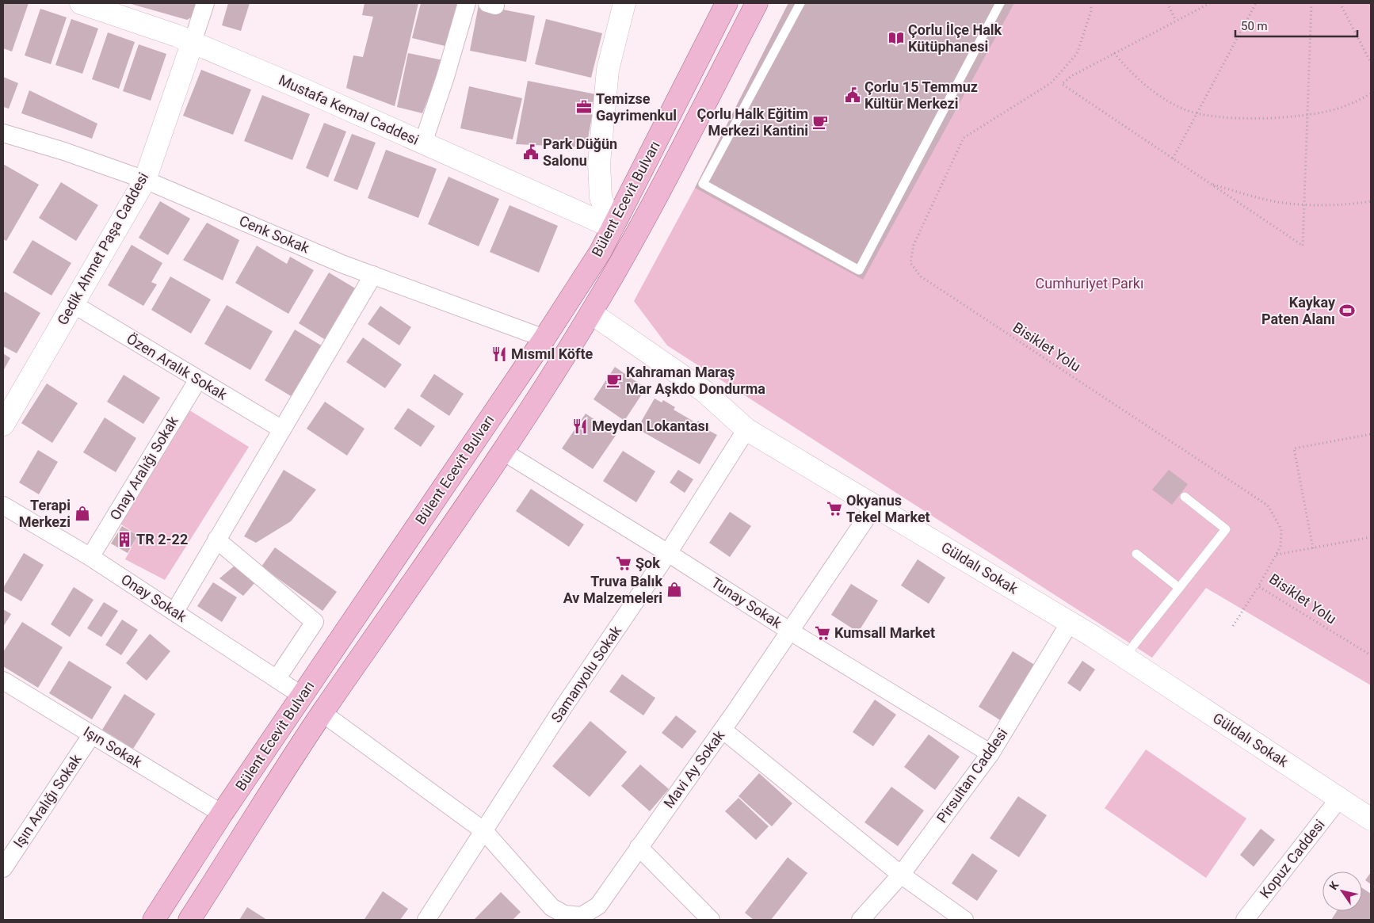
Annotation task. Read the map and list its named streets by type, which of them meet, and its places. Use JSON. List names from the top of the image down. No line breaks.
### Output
{"streets":{"main road":["Bülent Ecevit Bulvarı"],"street":["Mustafa Kemal Caddesi","Cenk Sokak","Gedik Ahmet Paşa Caddesi","Özen Aralık Sokak","Onay Aralığı Sokak","Güldalı Sokak","Onay Sokak","Tunay Sokak","Samanyolu Sokak","Işın Sokak","Mavi Ay Sokak","Pirsultan Caddesi","Işın Aralığı Sokak","Kopuz Caddesi"],"path":["Bisiklet Yolu"]},"crossings":[["Mustafa Kemal Caddesi","Bülent Ecevit Bulvarı"],["Mustafa Kemal Caddesi","Gedik Ahmet Paşa Caddesi"],["Bülent Ecevit Bulvarı","Cenk Sokak"],["Bülent Ecevit Bulvarı","Güldalı Sokak"],["Bülent Ecevit Bulvarı","Onay Sokak"],["Bülent Ecevit Bulvarı","Tunay Sokak"],["Bülent Ecevit Bulvarı","Işın Sokak"],["Bülent Ecevit Bulvarı","Mavi Ay Sokak"],["Cenk Sokak","Gedik Ahmet Paşa Caddesi"],["Gedik Ahmet Paşa Caddesi","Özen Aralık Sokak"],["Özen Aralık Sokak","Onay Aralığı Sokak"],["Onay Aralığı Sokak","Onay Sokak"],["Güldalı Sokak","Samanyolu Sokak"],["Güldalı Sokak","Mavi Ay Sokak"],["Güldalı Sokak","Pirsultan Caddesi"],["Güldalı Sokak","Kopuz Caddesi"],["Tunay Sokak","Samanyolu Sokak"],["Tunay Sokak","Mavi Ay Sokak"],["Tunay Sokak","Pirsultan Caddesi"],["Samanyolu Sokak","Mavi Ay Sokak"],["Işın Sokak","Işın Aralığı Sokak"]],"parks":["Cumhuriyet Parkı"],"places":{"library":["Çorlu İlçe Halk Kütüphanesi"],"public building":["Çorlu 15 Temmuz Kültür Merkezi","Park Düğün Salonu"],"office":["Temizse Gayrimenkul"],"cafe":["Çorlu Halk Eğitim Merkezi Kantini","Kahraman Maraş Mar Aşkdo Dondurma"],"sports":["Kaykay Paten Alanı"],"restaurant":["Mısmıl Köfte","Meydan Lokantası"],"supermarket":["Okyanus Tekel Market","Şok","Kumsall Market"],"shop":["Terapi Merkezi","Truva Balık Av Malzemeleri"],"building":["TR 2-22"]},"scale_bar":"50 m","north":"top left"}
